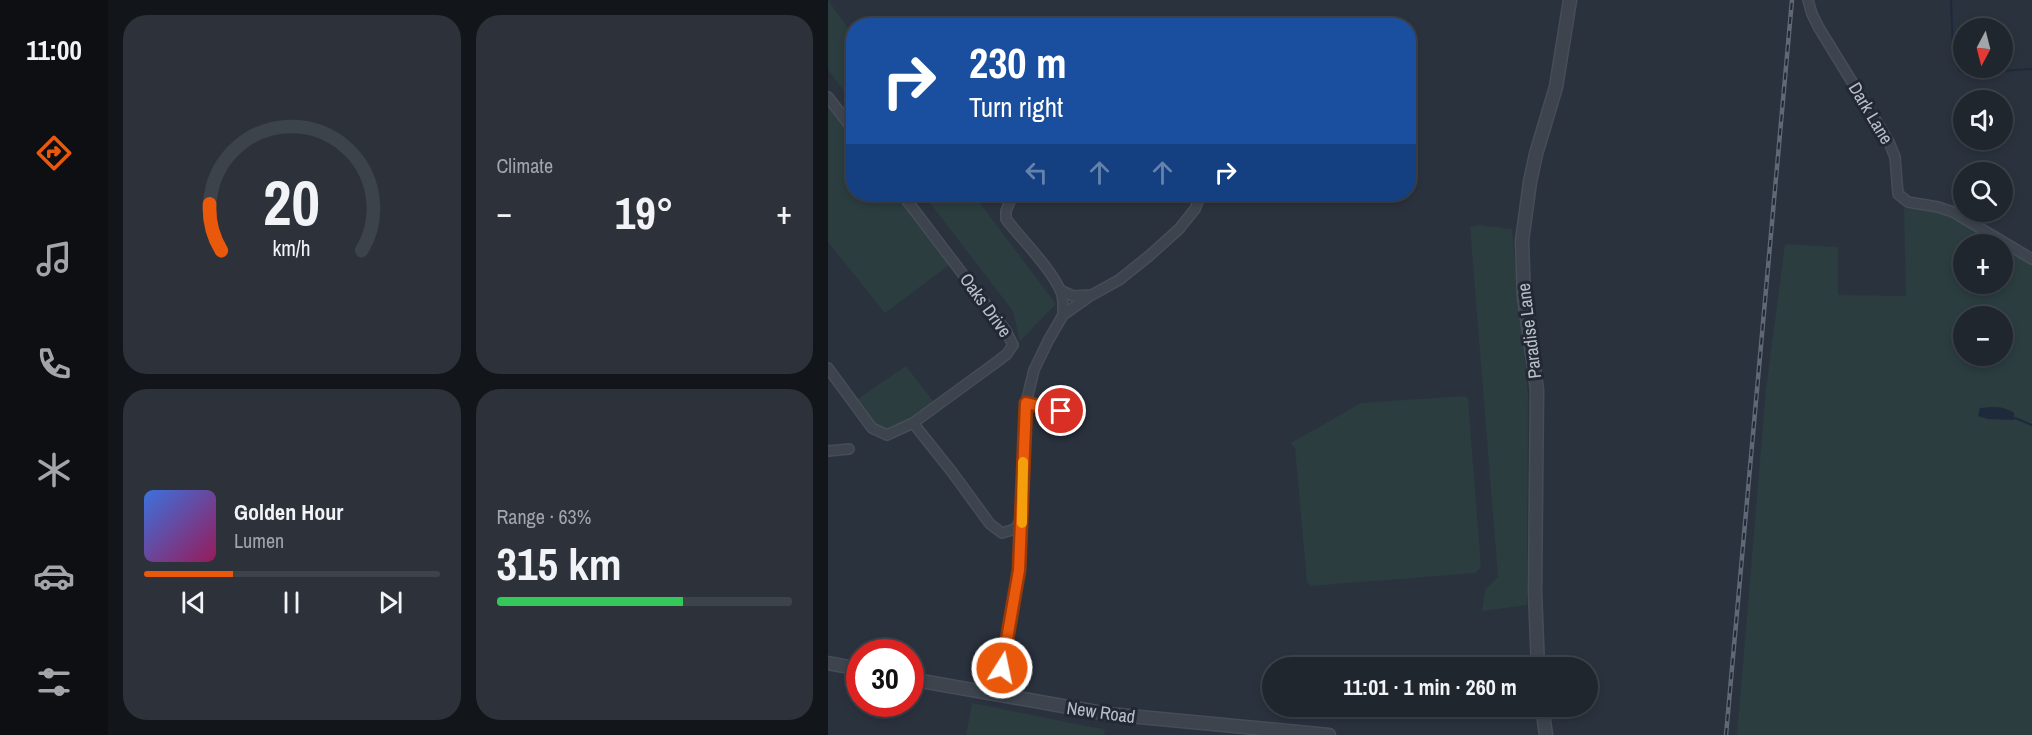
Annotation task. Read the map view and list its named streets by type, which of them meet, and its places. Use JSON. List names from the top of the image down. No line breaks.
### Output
{"streets":{"street":["Dark Lane","Oaks Drive","Paradise Lane","New Road"]},"north":"bottom","page":{"tabs":"11:00","tile":["Climate",["Range · 63%","315 km"]],"map_buttons":["+","−"],"turn":["230 m","Turn right"],"heat":["−","19°","+"],"song":["Golden Hour","Lumen"],"limit":"30","trip":"11:01 · 1 min · 260 m","gauge":["20","km/h"]}}
